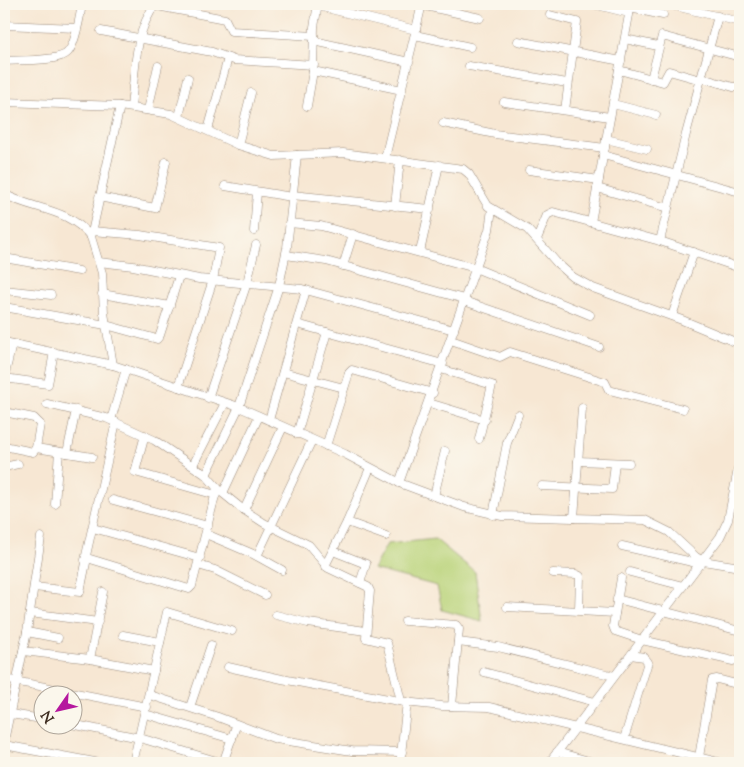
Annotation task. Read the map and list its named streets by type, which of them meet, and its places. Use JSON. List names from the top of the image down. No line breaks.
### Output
{"north":"bottom left"}
